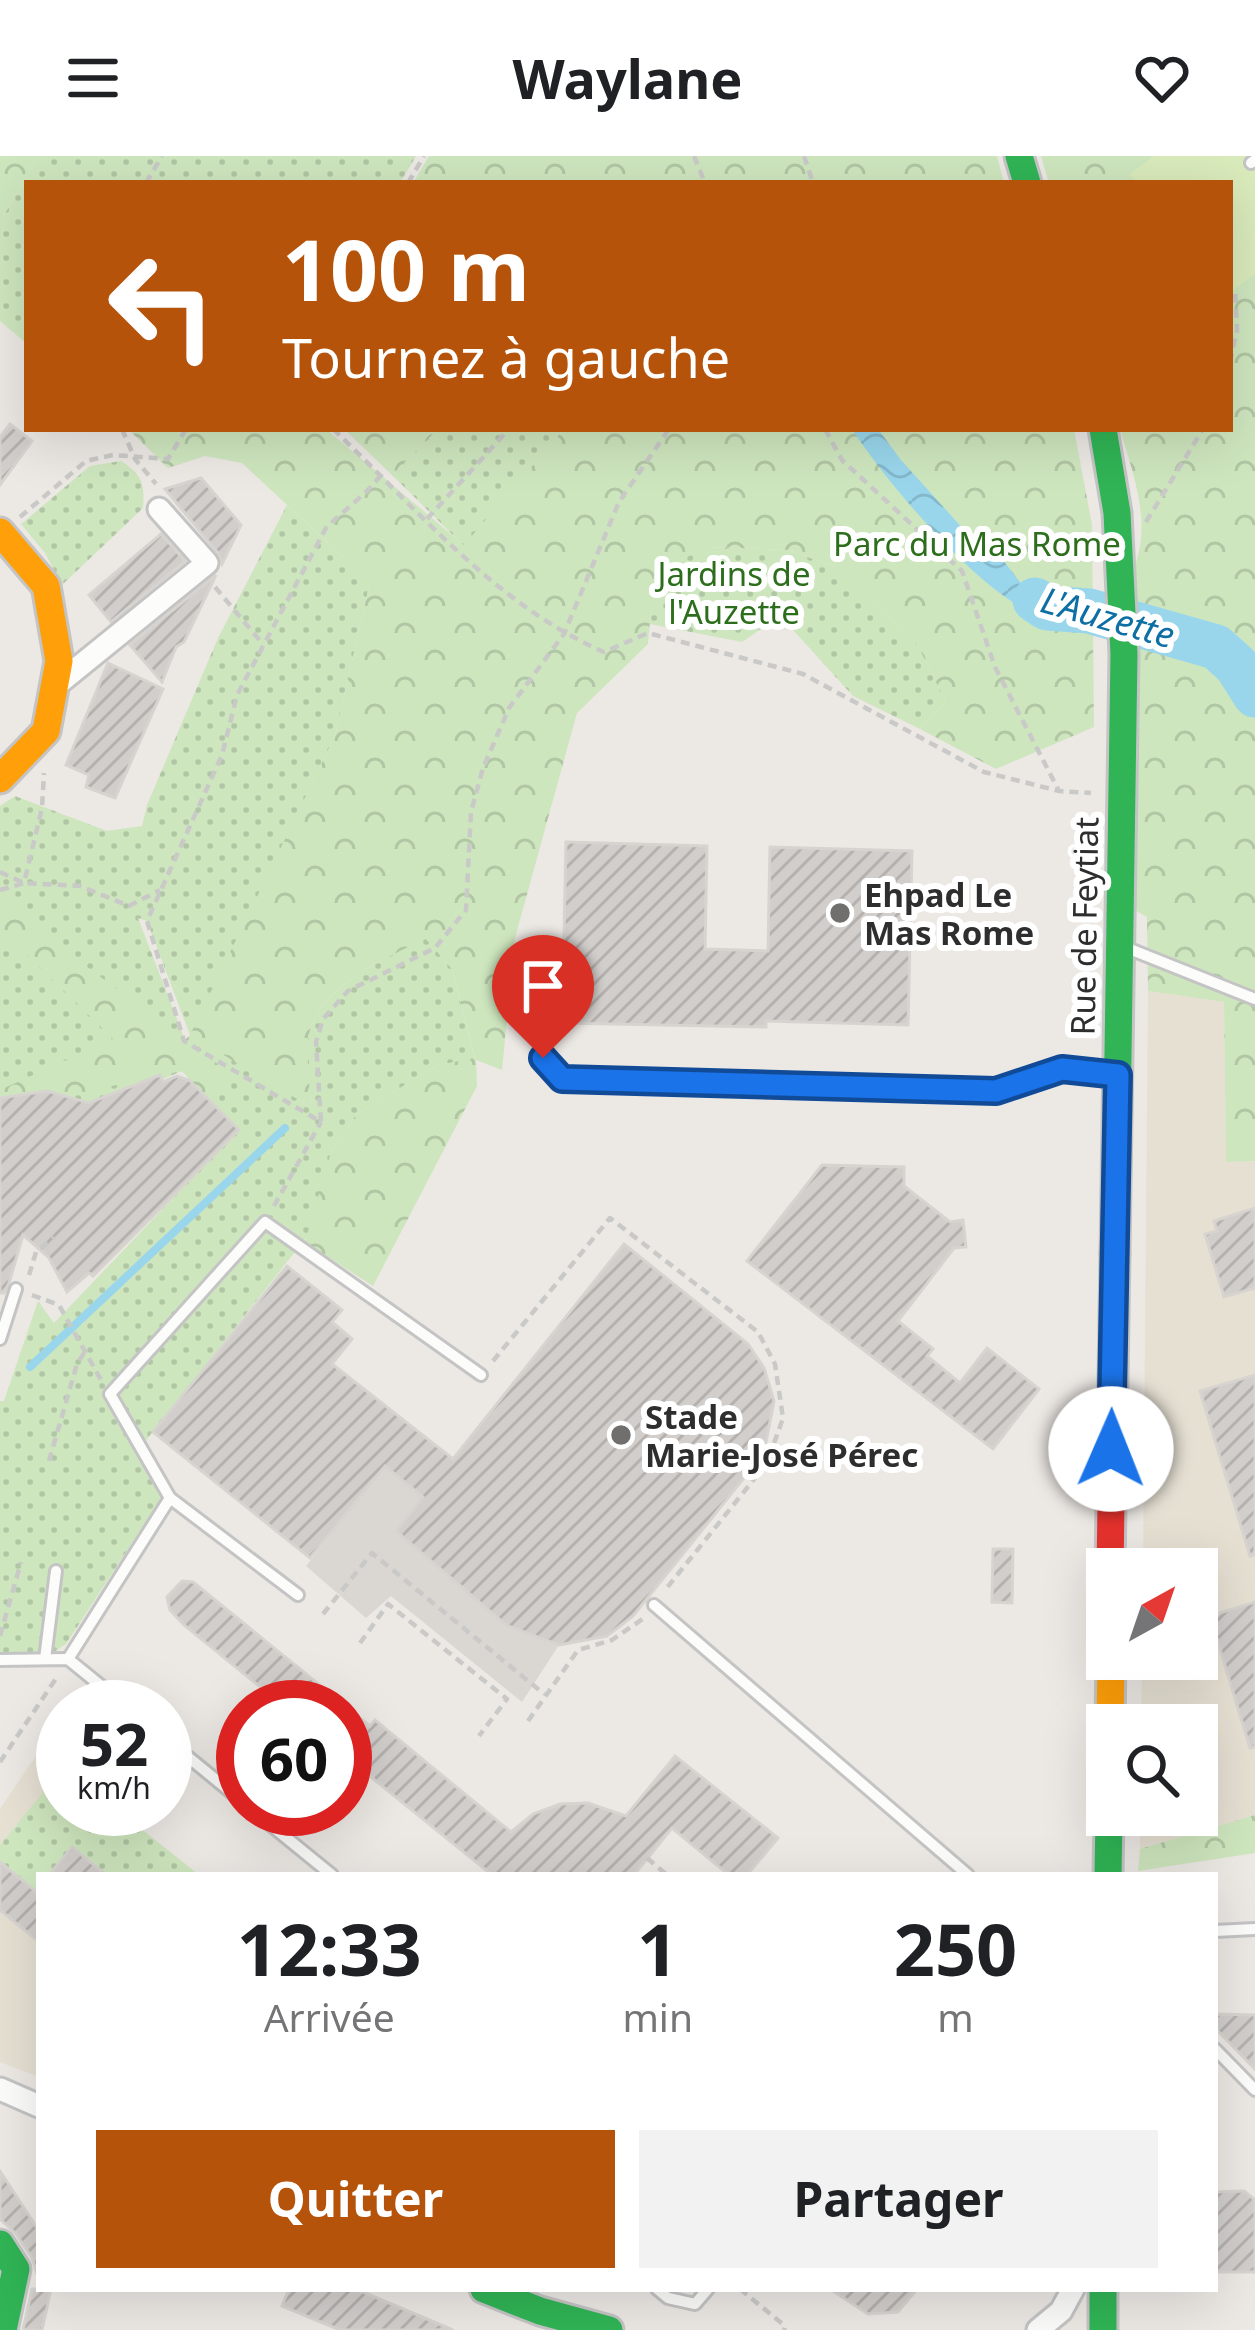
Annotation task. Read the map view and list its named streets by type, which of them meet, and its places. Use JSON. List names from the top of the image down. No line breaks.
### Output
{"streets":{"main road":["Rue de Feytiat"]},"water":["L'Auzette"],"parks":["Parc du Mas Rome","Jardins de l'Auzette"],"places":["Ehpad Le Mas Rome","Stade Marie-José Pérec"],"north":"top right","page":{"header":"Waylane","turn":["100 m","Tournez à gauche"],"speed":"52 km/h","limit":"60","eta":["12:33","Arrivée","1","min","250","m"],"buttons":["Quitter","Partager"]}}
